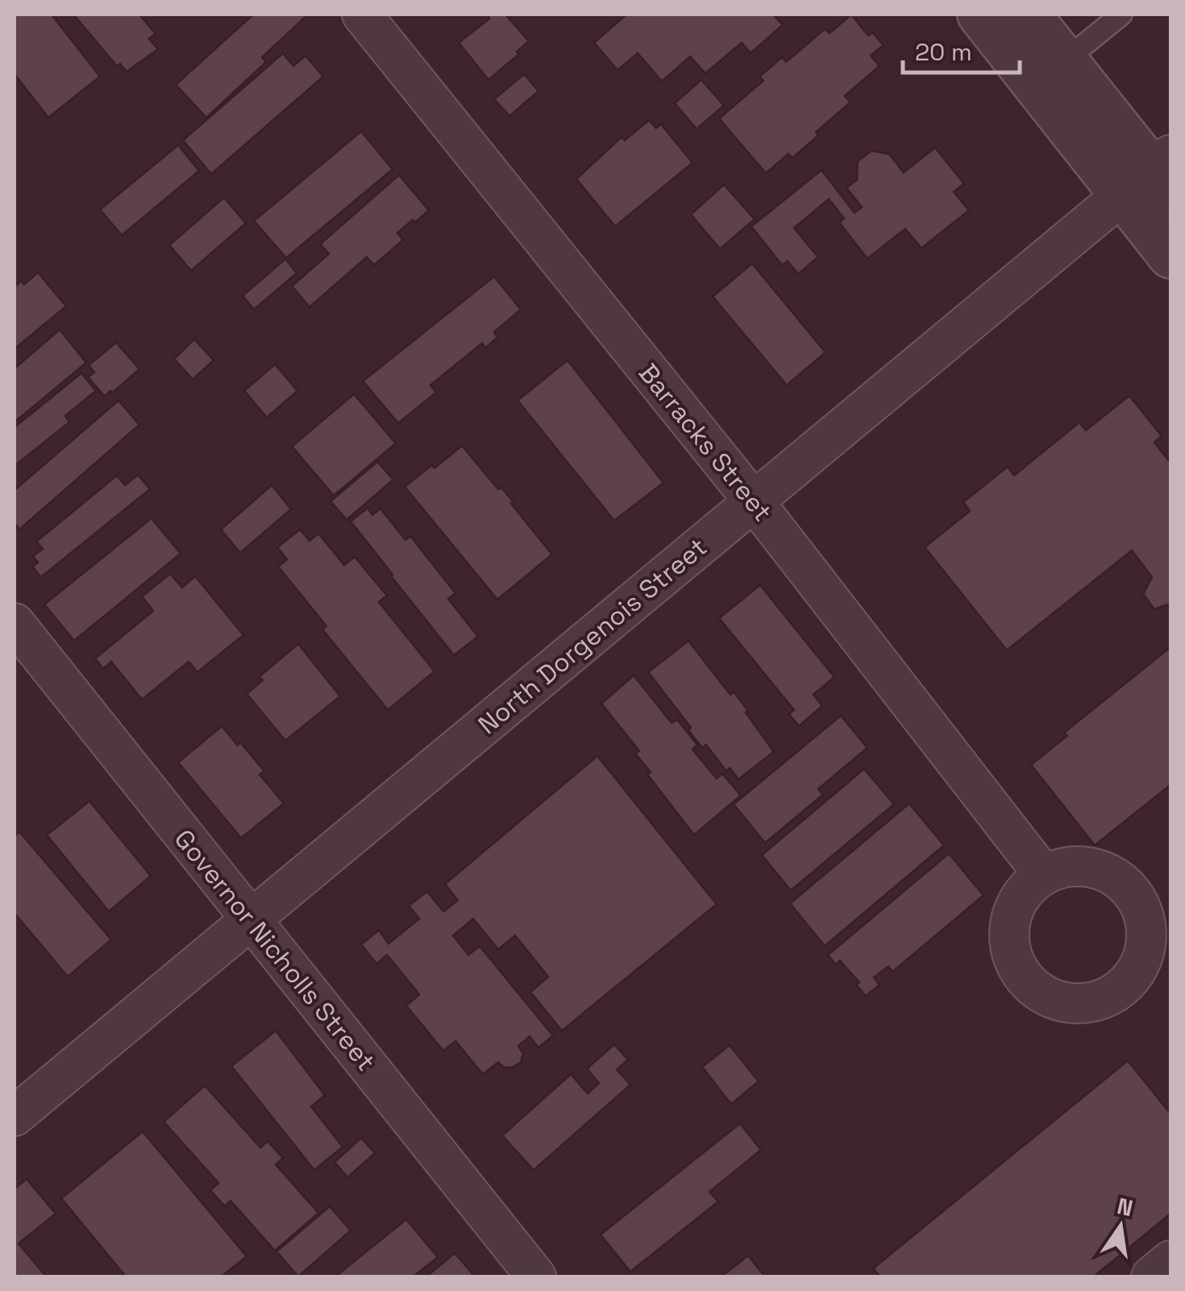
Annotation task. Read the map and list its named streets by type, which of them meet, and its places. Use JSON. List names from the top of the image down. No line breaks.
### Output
{"streets":{"street":["Barracks Street","North Dorgenois Street","Governor Nicholls Street"]},"crossings":[["Barracks Street","North Dorgenois Street"],["North Dorgenois Street","Governor Nicholls Street"]],"scale_bar":"20 m","north":"top"}
